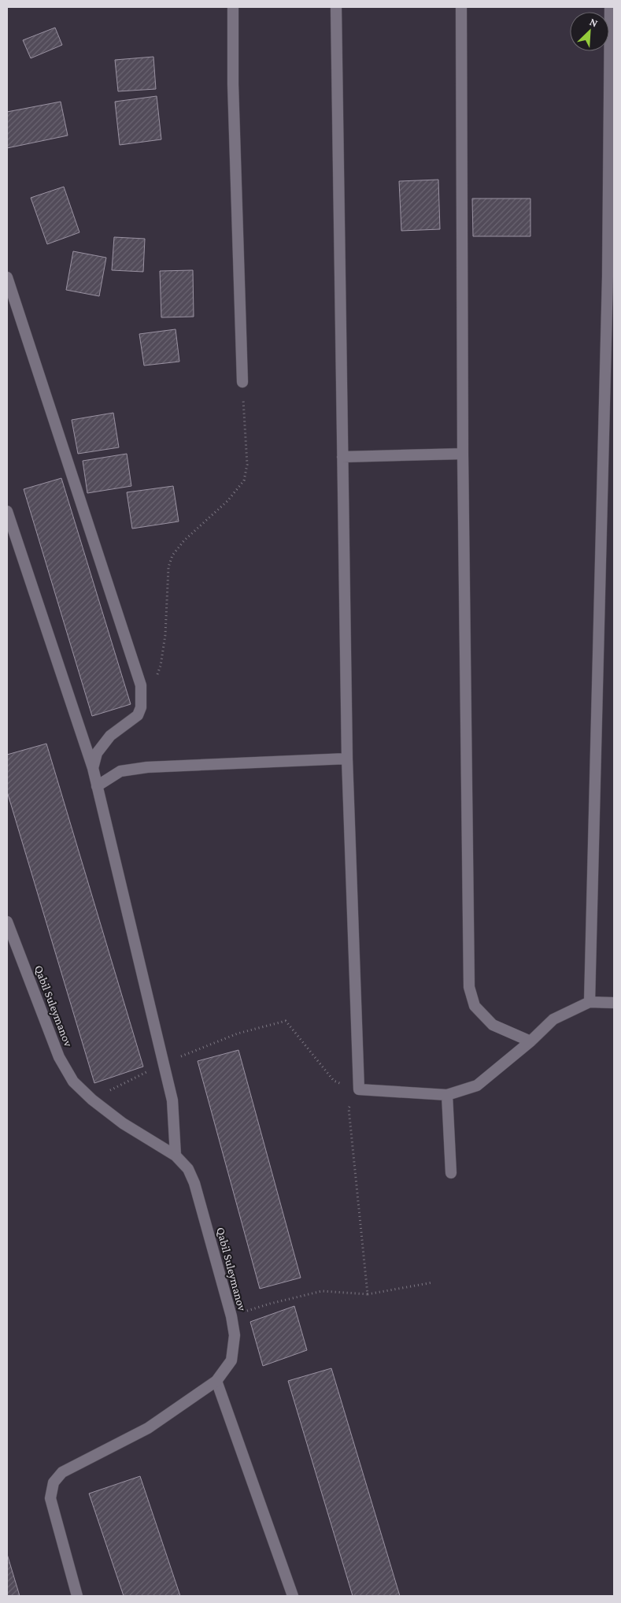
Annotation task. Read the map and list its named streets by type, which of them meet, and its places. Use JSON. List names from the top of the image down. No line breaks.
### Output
{"streets":{"street":["Qabil Suleymanov"]},"north":"top right"}
